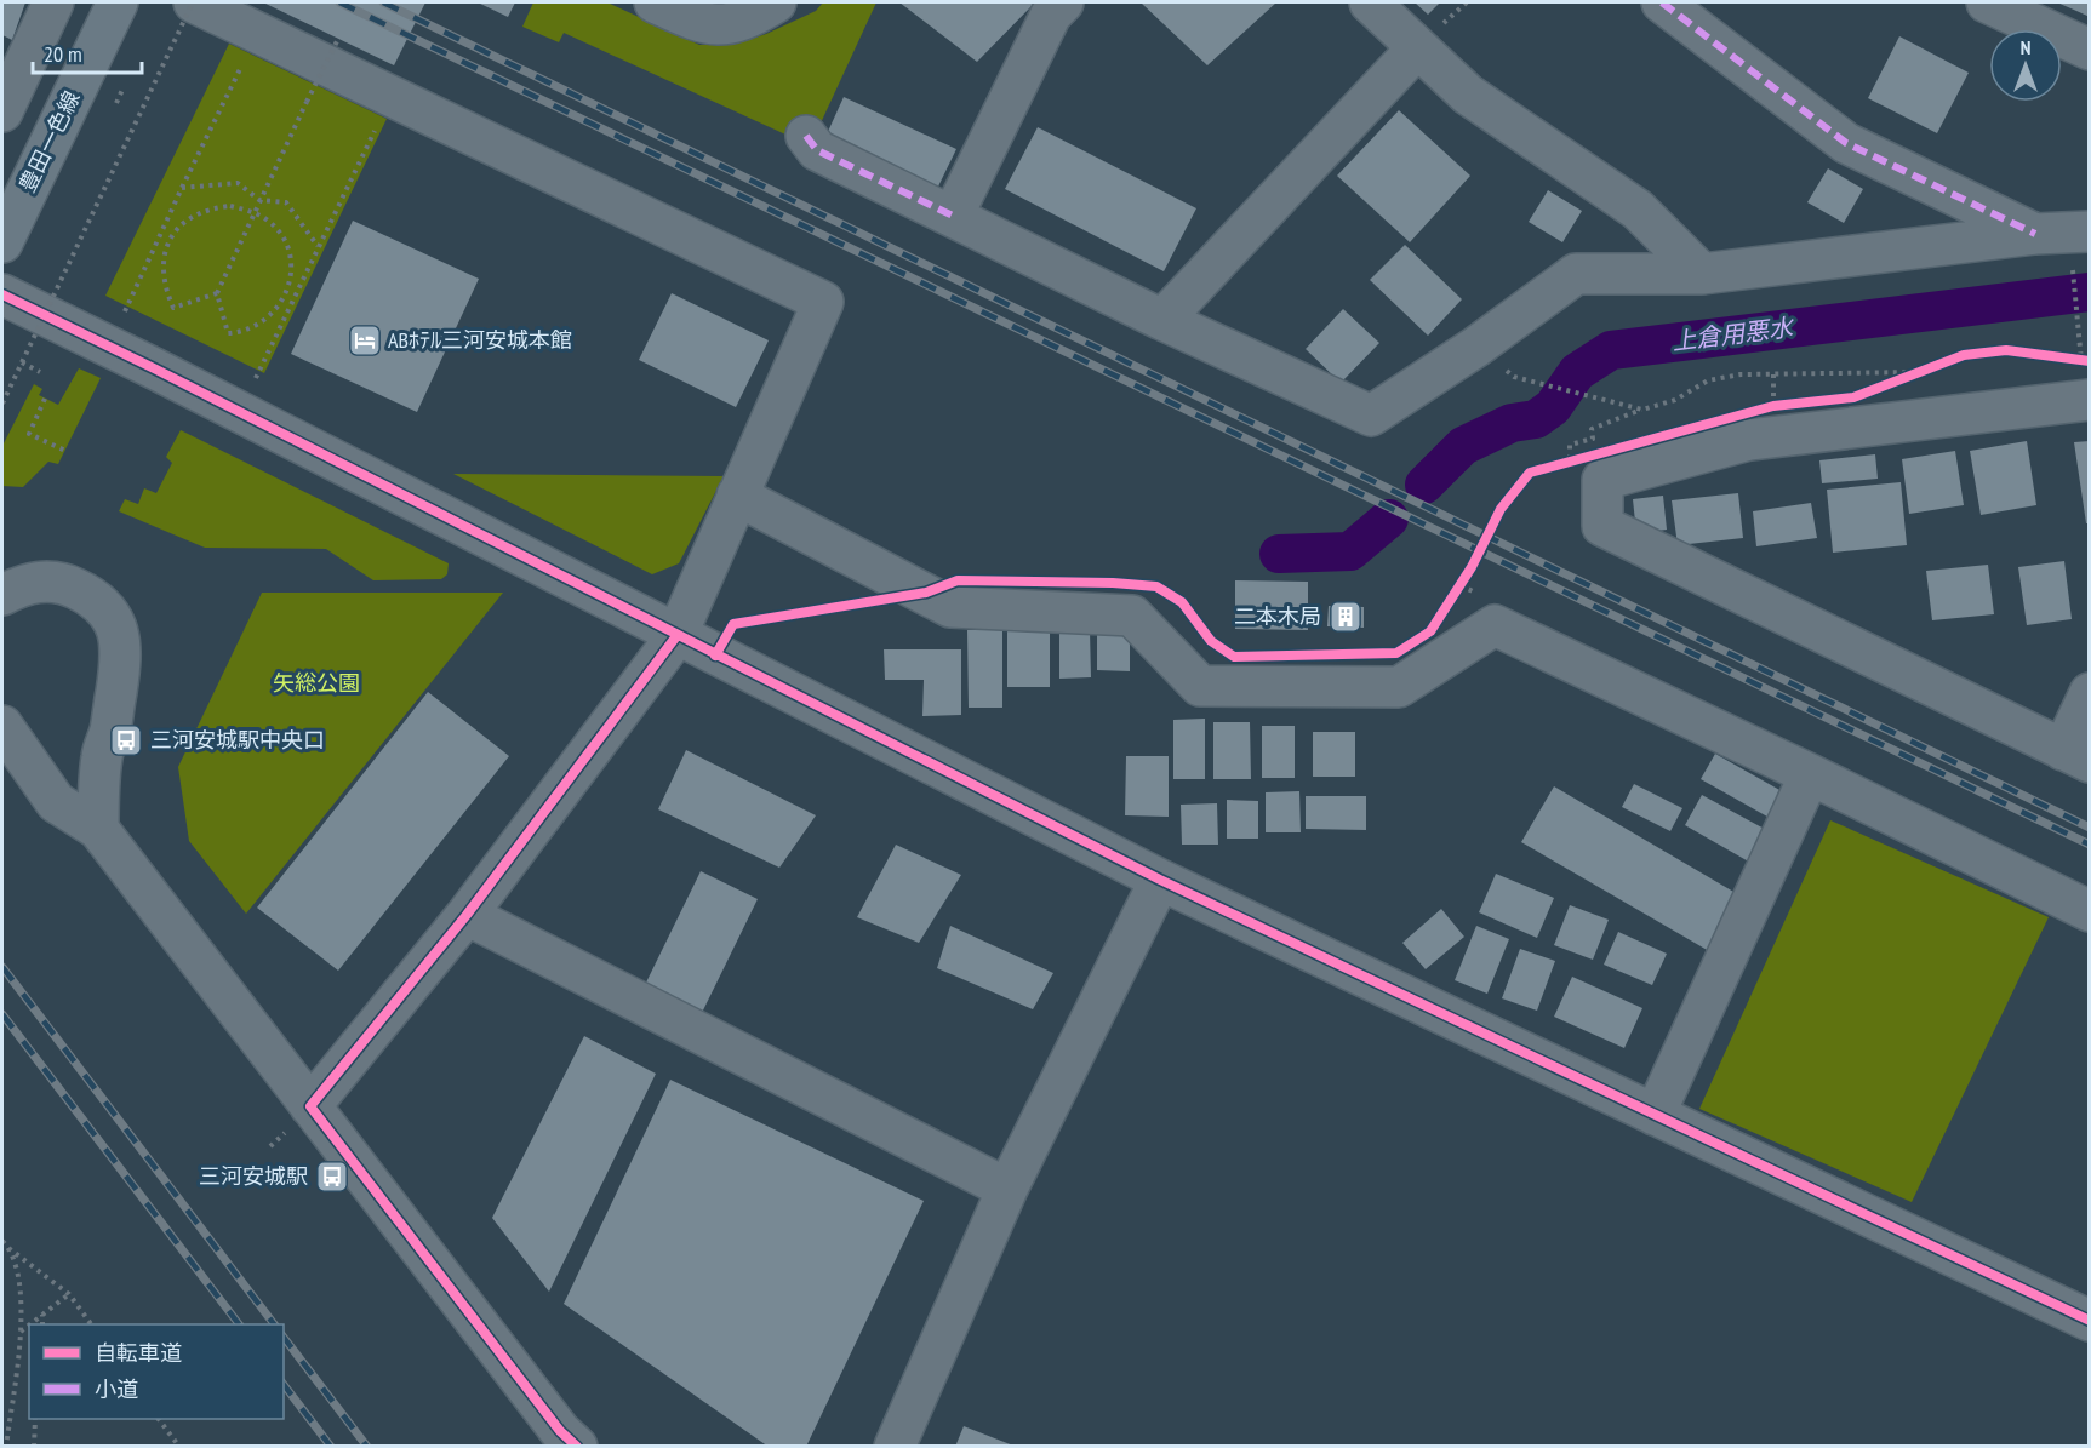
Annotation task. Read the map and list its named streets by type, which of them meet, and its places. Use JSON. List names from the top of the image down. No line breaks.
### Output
{"streets":{"main road":["豊田一色線"]},"water":["上倉用悪水"],"parks":["矢総公園"],"places":{"hotel":["ABﾎﾃﾙ三河安城本館"],"building":["二本木局"],"bus stop":["三河安城駅中央口","三河安城駅"]},"legend":["自転車道","小道"],"scale_bar":"20 m","north":"top"}
